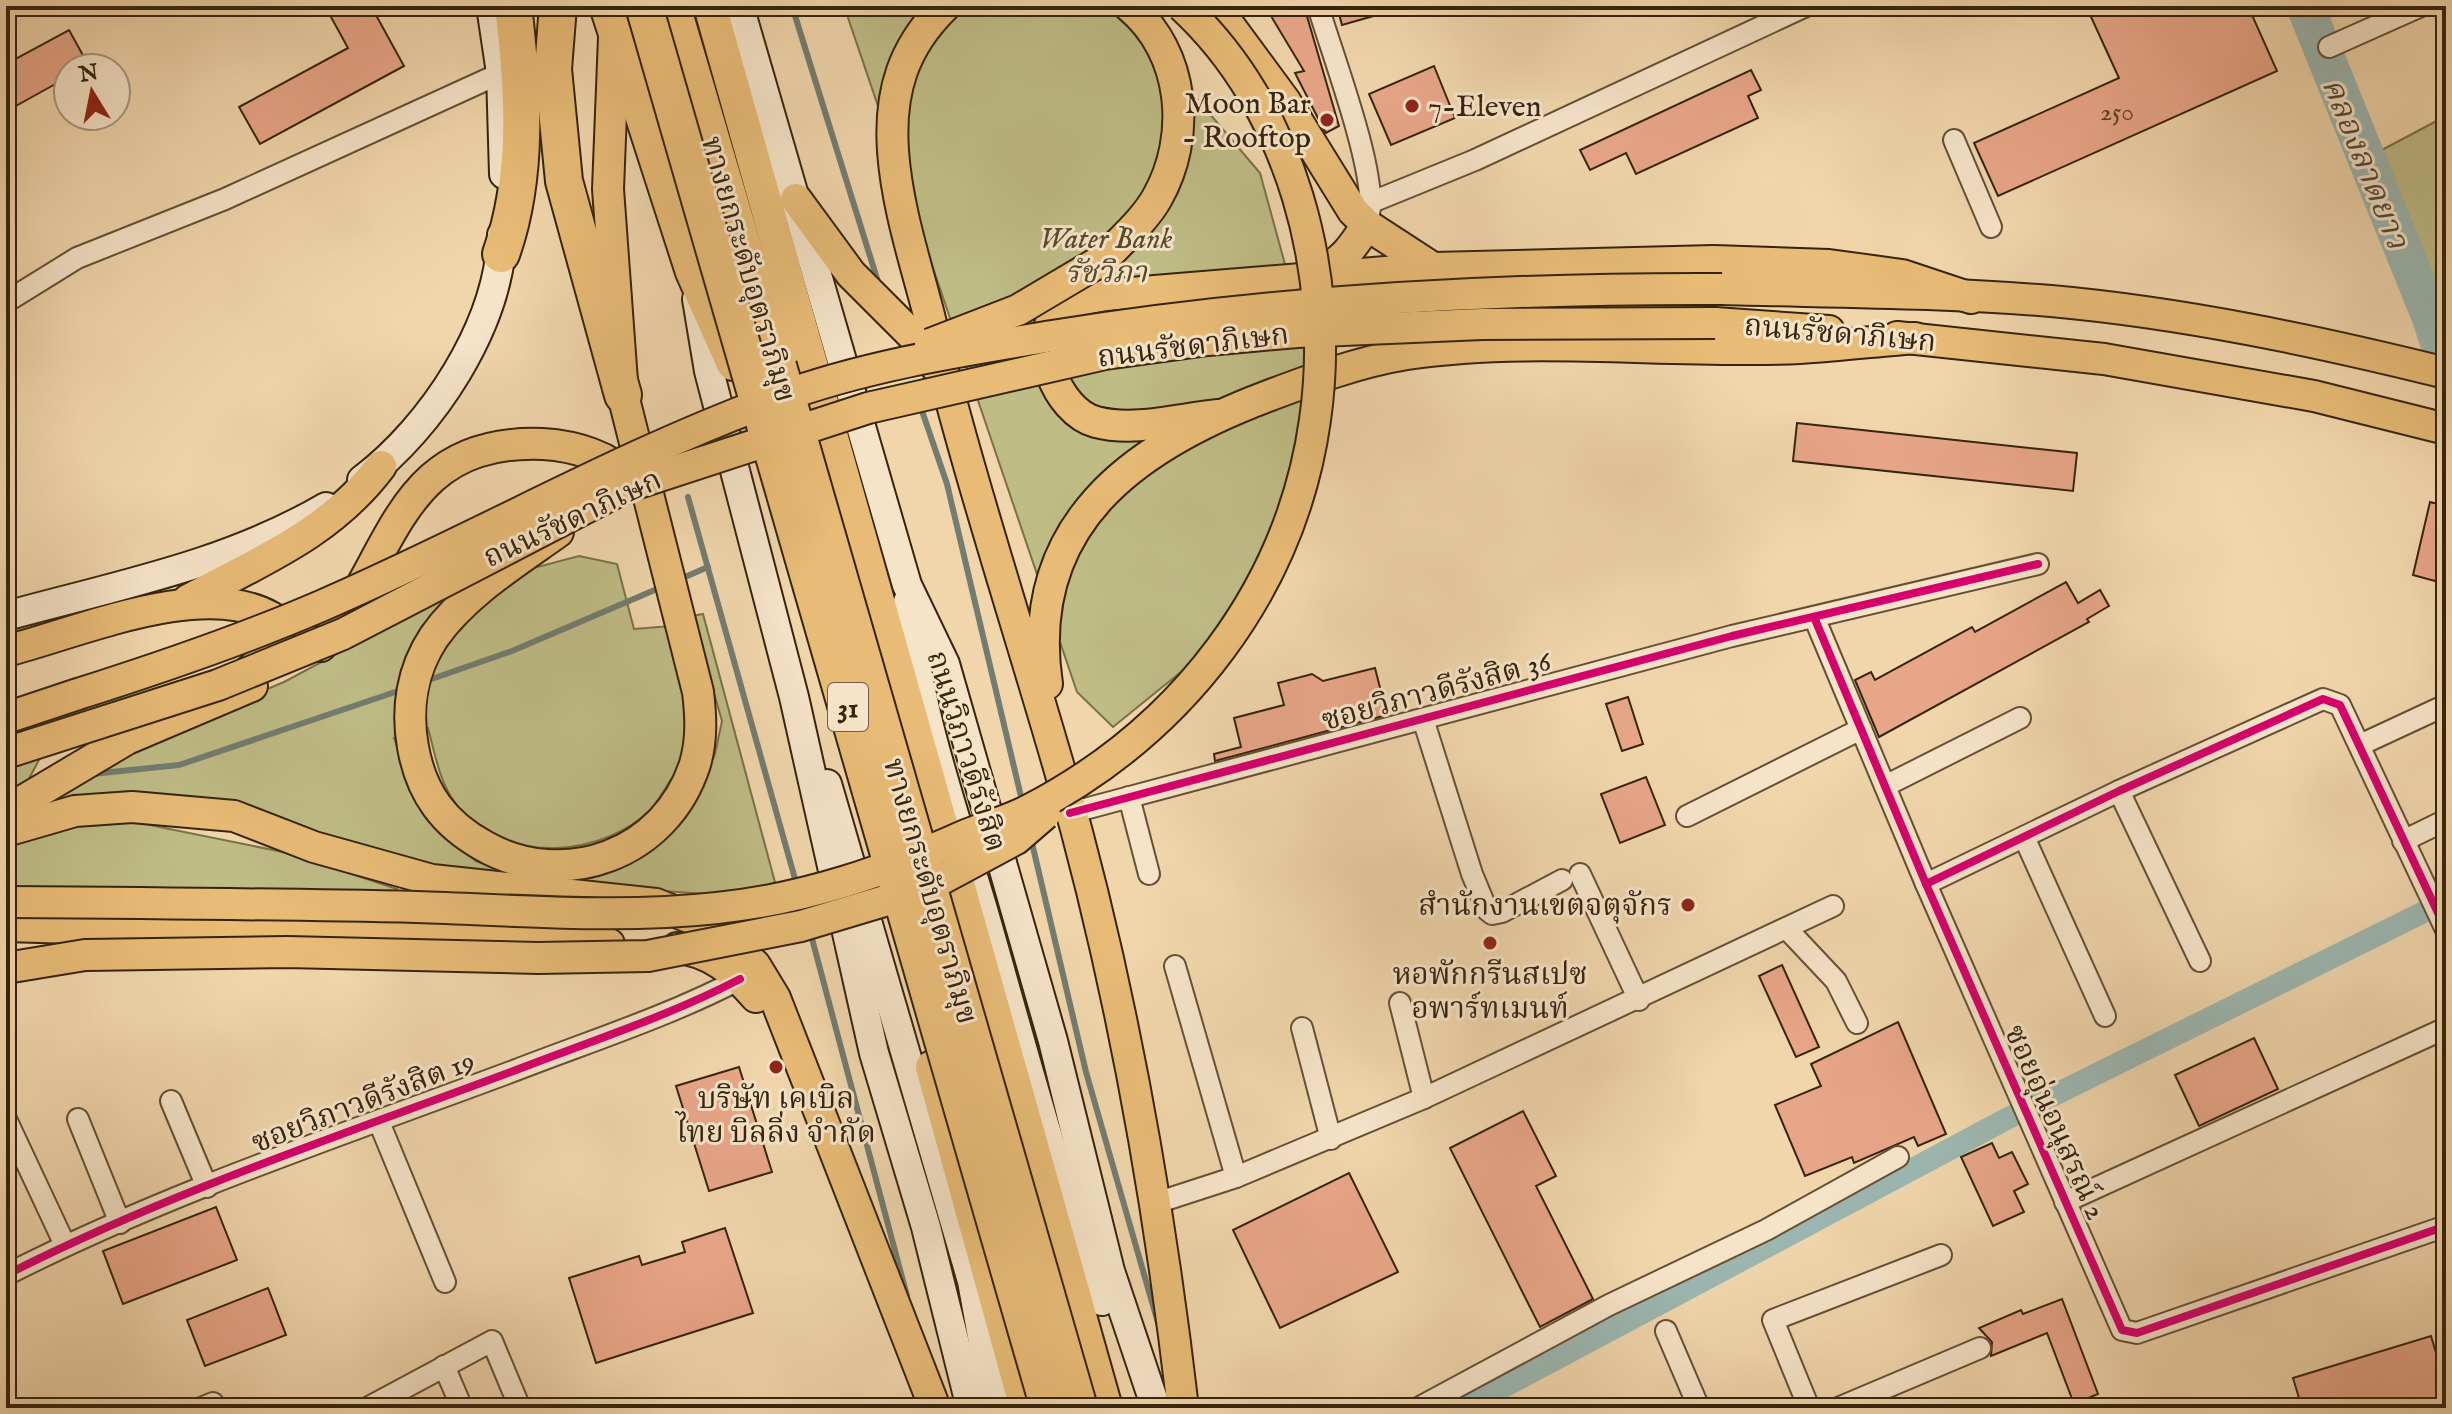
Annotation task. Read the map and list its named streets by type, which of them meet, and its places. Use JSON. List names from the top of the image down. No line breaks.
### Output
{"streets":{"highway":["ทางยกระดับอุตราภิมุข","31","ถนนวิภาวดีรังสิต"],"main road":["ถนนรัชดาภิเษก"],"street":["ซอยวิภาวดีรังสิต 36","ซอยวิภาวดีรังสิต 19","ซอยอุ่นอนุสรณ์ 2"]},"crossings":[["ซอยวิภาวดีรังสิต 36","ซอยอุ่นอนุสรณ์ 2"]],"water":["คลองลาดยาว"],"parks":["Water Bank รัชวิภา"],"places":["7-Eleven","Moon Bar - Rooftop","สำนักงานเขตจตุจักร","หอพักกรีนสเปซ อพาร์ทเมนท์","บริษัท เคเบิล ไทย บิลลิ่ง จำกัด"],"house_numbers":["250"],"north":"top"}
